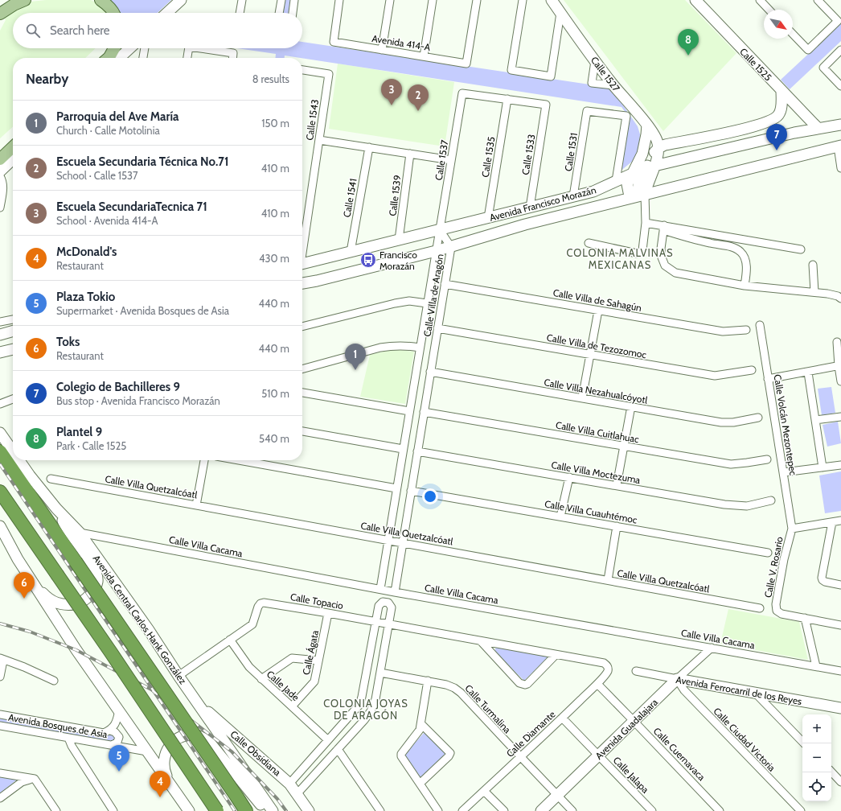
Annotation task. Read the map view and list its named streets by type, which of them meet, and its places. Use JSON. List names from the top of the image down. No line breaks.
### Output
{"streets":{"highway":["Avenida Central Carlos Hank González"],"street":["Avenida 414-A","Calle 1525","Calle 1527","Calle 1543","Calle 1531","Calle 1533","Calle 1535","Calle 1537","Calle 1539","Calle 1541","Avenida Francisco Morazán","Calle Villa de Aragón","Calle Villa de Sahagún","Calle Villa de Tezozomoc","Calle Villa Nezahualcóyotl","Calle Volcán Mezontepec","Calle Villa Cuitlahuac","Calle Villa Moctezuma","Calle Villa Quetzalcóatl","Calle Villa Cuauhtémoc","Calle Villa Cacama","Calle V. Rosario","Calle Topacio","Calle Ágata","Calle Jade","Avenida Ferrocarril de los Reyes","Calle Turmalina","Avenida Bosques de Asia","Avenida Guadalajara","Calle Diamante","Calle Ciudad Victoria","Calle Obsidiana","Calle Cuernavaca","Calle Jalapa"]},"crossings":[["Calle 1525","Avenida Francisco Morazán"],["Calle 1531","Avenida Francisco Morazán"],["Calle 1533","Calle 1535"],["Calle 1533","Calle 1537"],["Calle 1533","Avenida Francisco Morazán"],["Calle 1535","Calle 1537"],["Calle 1535","Avenida Francisco Morazán"],["Calle 1537","Avenida Francisco Morazán"],["Calle 1537","Calle Villa de Aragón"],["Calle 1539","Avenida Francisco Morazán"],["Calle 1541","Avenida Francisco Morazán"],["Avenida Francisco Morazán","Calle Villa de Aragón"],["Calle Villa de Aragón","Calle Villa de Sahagún"],["Calle Villa de Aragón","Calle Villa de Tezozomoc"],["Calle Villa de Aragón","Calle Villa Nezahualcóyotl"],["Calle Villa de Aragón","Calle Villa Cuitlahuac"],["Calle Villa de Aragón","Calle Villa Moctezuma"],["Calle Villa de Aragón","Calle Villa Quetzalcóatl"],["Calle Villa de Aragón","Calle Villa Cuauhtémoc"],["Calle Villa de Aragón","Calle Villa Cacama"],["Calle Volcán Mezontepec","Calle V. Rosario"],["Calle Villa Cacama","Avenida Central Carlos Hank González"],["Calle Villa Cacama","Avenida Guadalajara"],["Calle Topacio","Avenida Central Carlos Hank González"],["Calle Topacio","Calle Ágata"],["Calle Topacio","Calle Jade"],["Calle Topacio","Calle Diamante"],["Avenida Central Carlos Hank González","Calle Obsidiana"],["Calle Ágata","Calle Jade"],["Avenida Ferrocarril de los Reyes","Avenida Guadalajara"],["Avenida Ferrocarril de los Reyes","Calle Ciudad Victoria"],["Calle Turmalina","Avenida Guadalajara"],["Calle Turmalina","Calle Diamante"],["Avenida Guadalajara","Calle Ciudad Victoria"],["Avenida Guadalajara","Calle Cuernavaca"],["Avenida Guadalajara","Calle Jalapa"],["Calle Diamante","Calle Cuernavaca"],["Calle Diamante","Calle Jalapa"]],"districts":["COLONIA MALVINAS MEXICANAS","COLONIA JOYAS DE ARAGÓN"],"places":{"bus stop":["Francisco Morazán"]},"north":"bottom right","page":{"search":"Search here","pins":["8","3","2","7","1","6","5","4"],"heading":["Nearby","8 results"],"list":[{"mark":"1","name":"Parroquia del Ave María","note":"Church · Calle Motolinia","value":"150 m"},{"mark":"2","name":"Escuela Secundaria Técnica No.71","note":"School · Calle 1537","value":"410 m"},{"mark":"3","name":"Escuela SecundariaTecnica 71","note":"School · Avenida 414-A","value":"410 m"},{"mark":"4","name":"McDonald's","note":"Restaurant","value":"430 m"},{"mark":"5","name":"Plaza Tokio","note":"Supermarket · Avenida Bosques de Asia","value":"440 m"},{"mark":"6","name":"Toks","note":"Restaurant","value":"440 m"},{"mark":"7","name":"Colegio de Bachilleres 9","note":"Bus stop · Avenida Francisco Morazán","value":"510 m"},{"mark":"8","name":"Plantel 9","note":"Park · Calle 1525","value":"540 m"}],"map_buttons":["+","−"]}}
